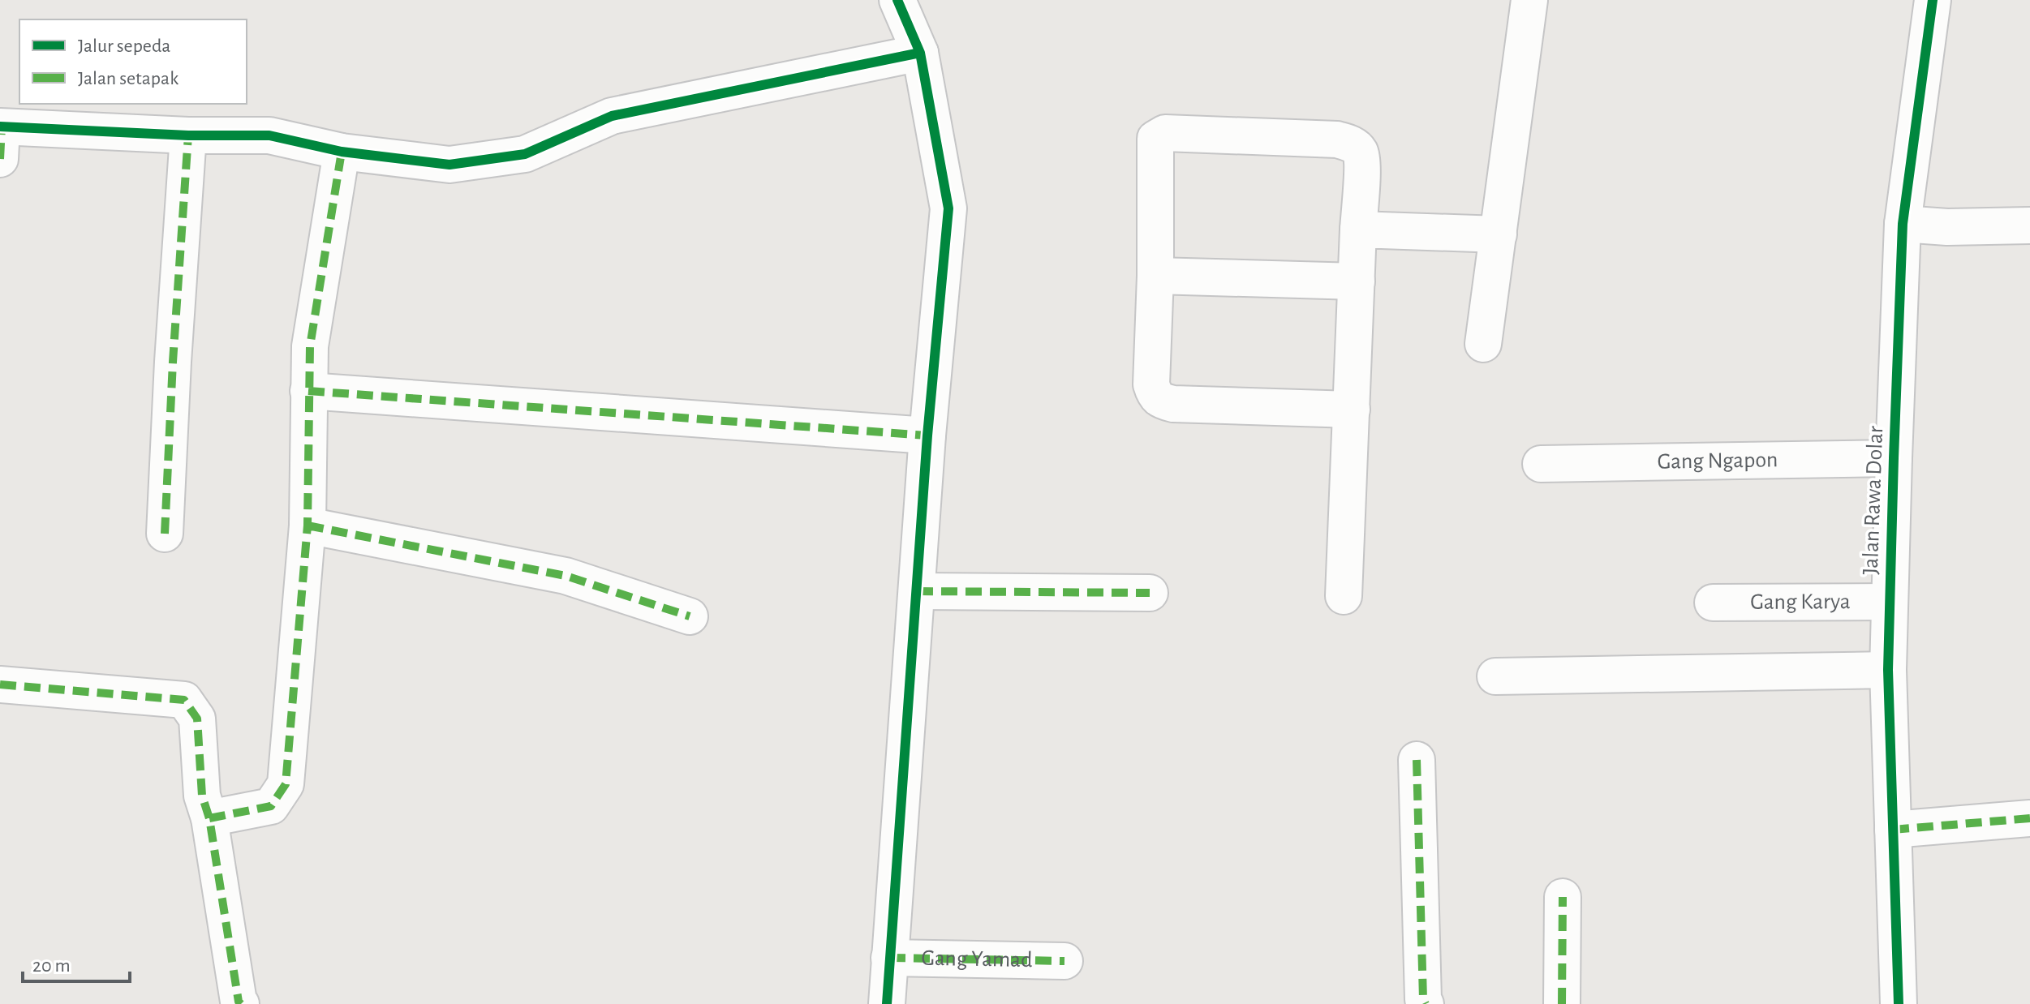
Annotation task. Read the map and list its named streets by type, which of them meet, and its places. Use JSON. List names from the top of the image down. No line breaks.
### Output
{"streets":{"street":["Gang Ngapon","Jalan Rawa Dolar","Gang Karya","Gang Yamad"]},"crossings":[["Gang Ngapon","Jalan Rawa Dolar"],["Jalan Rawa Dolar","Gang Karya"]],"legend":["Jalur sepeda","Jalan setapak"],"scale_bar":"20 m"}
